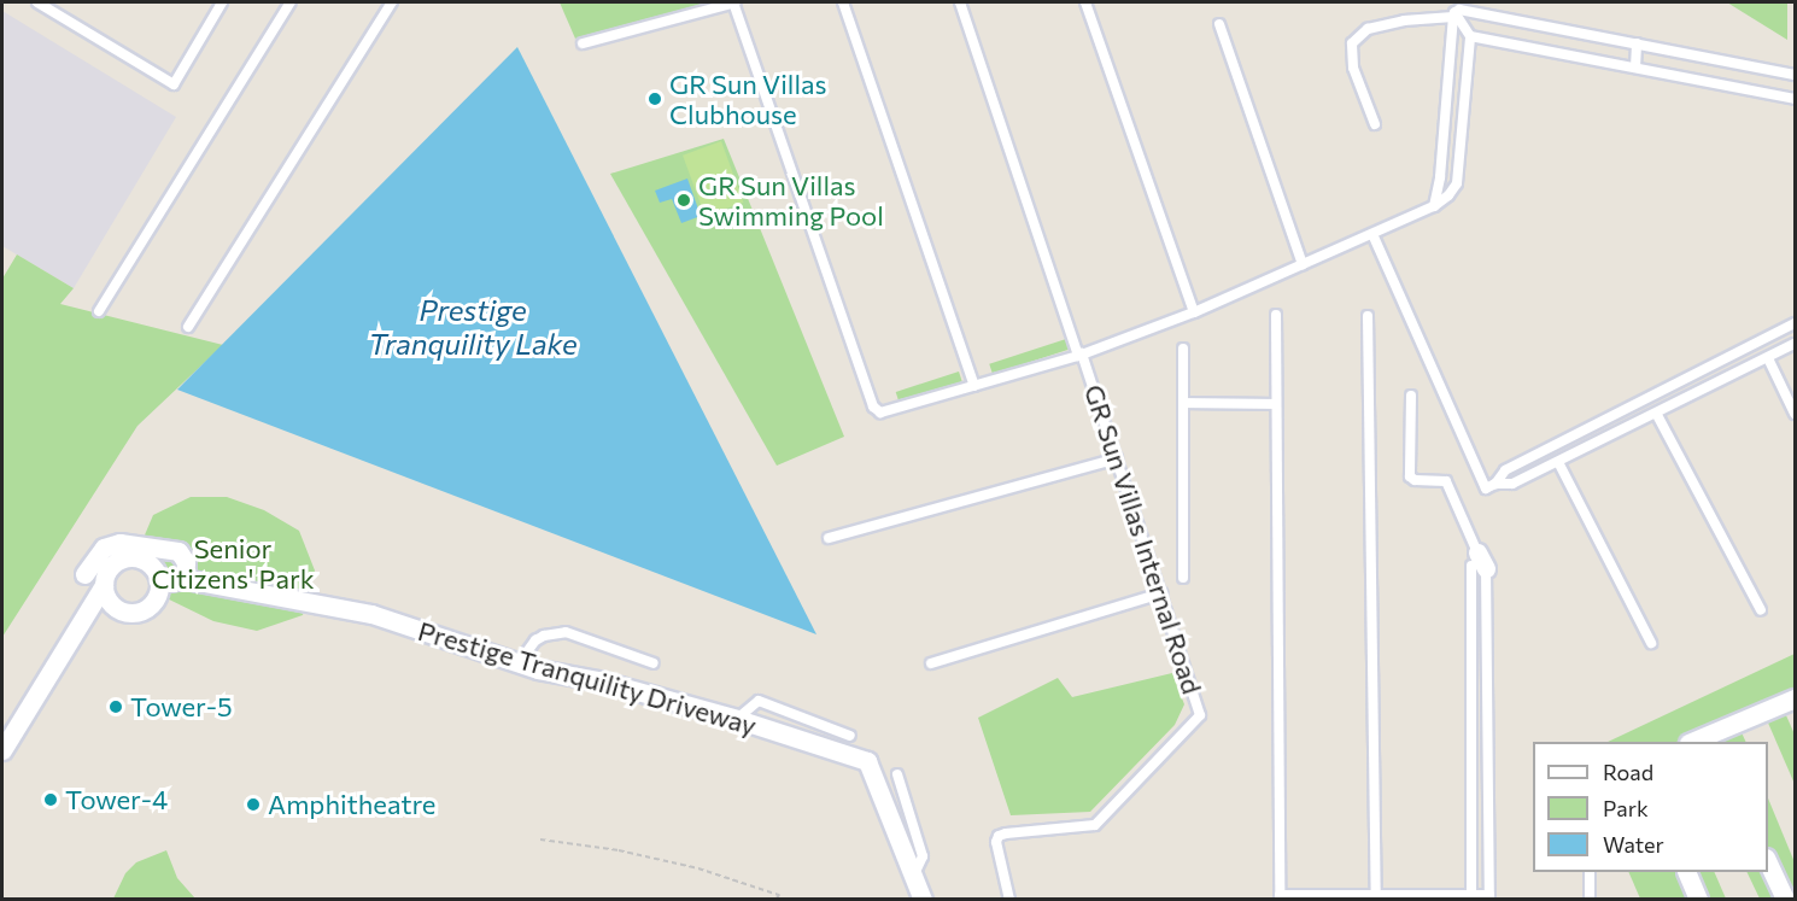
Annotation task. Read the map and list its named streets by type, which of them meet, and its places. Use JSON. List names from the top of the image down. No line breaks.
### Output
{"streets":{"street":["Prestige Tranquility Driveway"],"lane":["GR Sun Villas Internal Road"]},"water":["Prestige Tranquility Lake"],"parks":["Senior Citizens' Park"],"places":["GR Sun Villas Clubhouse","GR Sun Villas Swimming Pool","Tower-5","Tower-4","Amphitheatre"],"legend":["Road","Park","Water"]}
